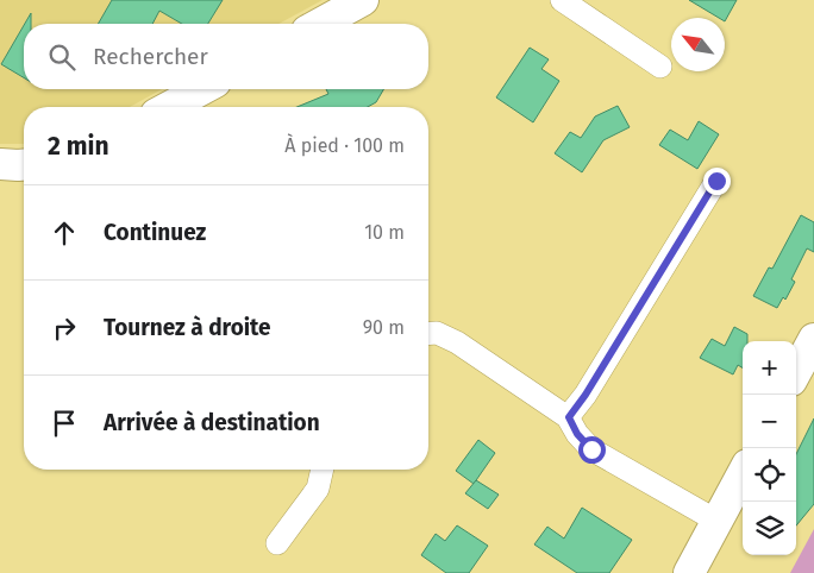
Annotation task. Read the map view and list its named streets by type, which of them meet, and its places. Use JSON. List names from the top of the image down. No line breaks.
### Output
{"north":"top left","page":{"search":"Rechercher","heading":["2 min","À pied · 100 m"],"list":[["Continuez","10 m"],["Tournez à droite","90 m"],"Arrivée à destination"],"map_buttons":["+","−"]}}
